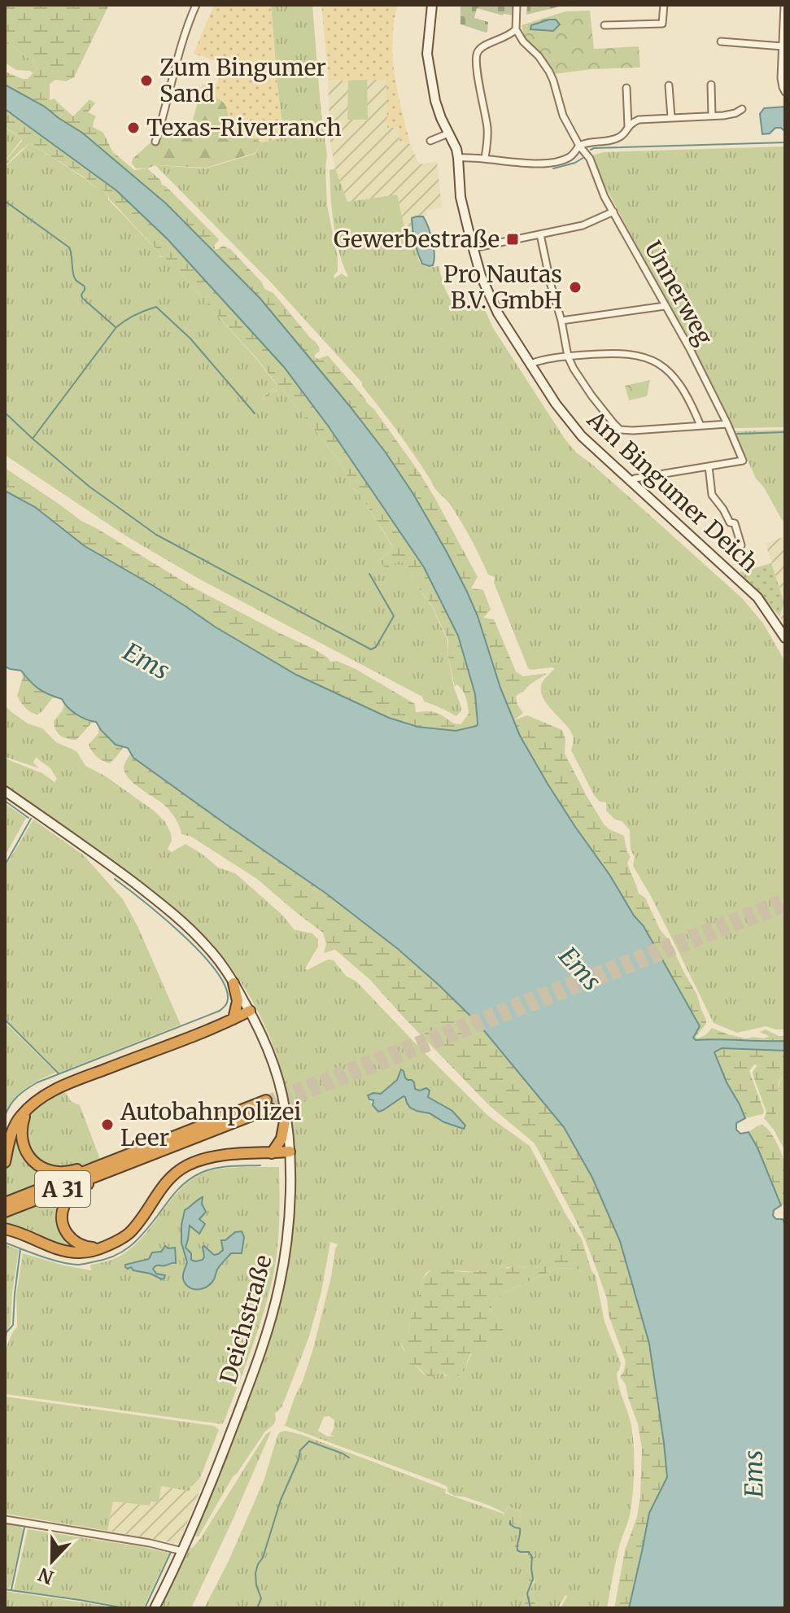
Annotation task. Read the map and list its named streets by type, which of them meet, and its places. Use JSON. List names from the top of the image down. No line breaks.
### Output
{"streets":{"highway":["A 31"],"main road":["Am Bingumer Deich","Deichstraße"],"street":["Unnerweg"]},"water":["Ems"],"places":{"other":["Zum Bingumer Sand","Texas-Riverranch","Pro Nautas B.V. GmbH","Autobahnpolizei Leer"],"transit":["Gewerbestraße"]},"north":"bottom"}
